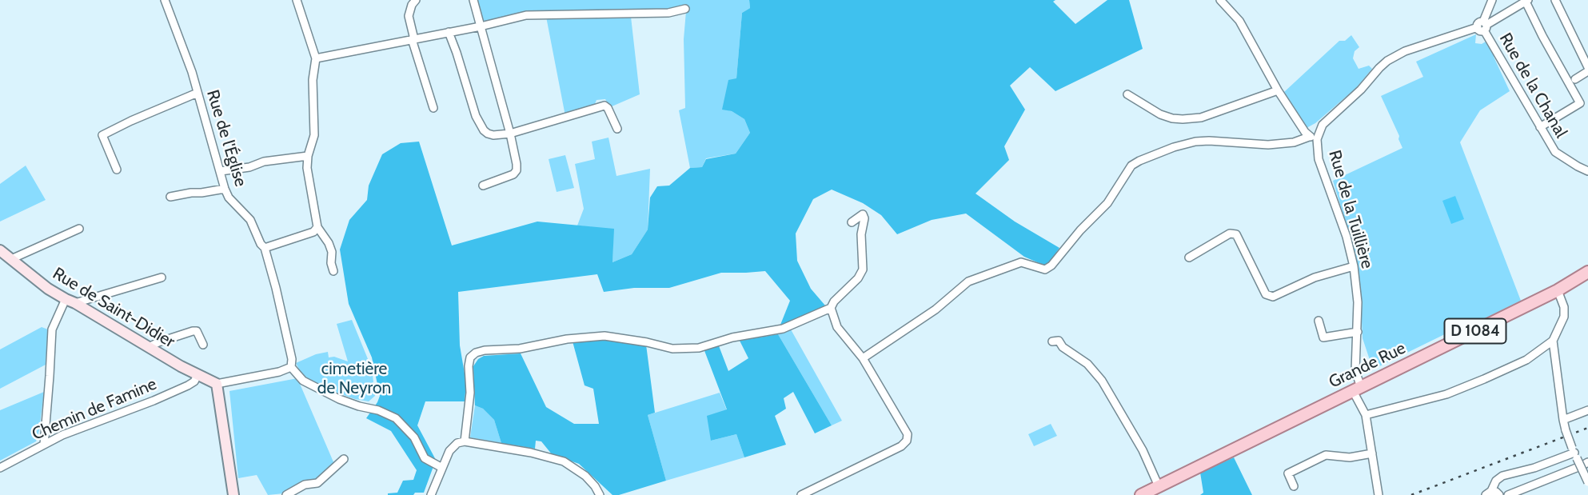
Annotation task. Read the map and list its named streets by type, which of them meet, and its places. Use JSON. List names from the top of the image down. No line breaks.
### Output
{"streets":{"main road":["D 1084","Grande Rue"],"street":["Rue de la Chanal","Rue de l'Église","Rue de la Tuillière","Rue de Saint-Didier","Chemin de Famine"]},"crossings":[["Rue de la Chanal","Rue de la Tuillière"],["Rue de la Tuillière","Grande Rue"],["Rue de Saint-Didier","Chemin de Famine"],["D 1084","Grande Rue"]],"parks":["cimetière de Neyron"]}
